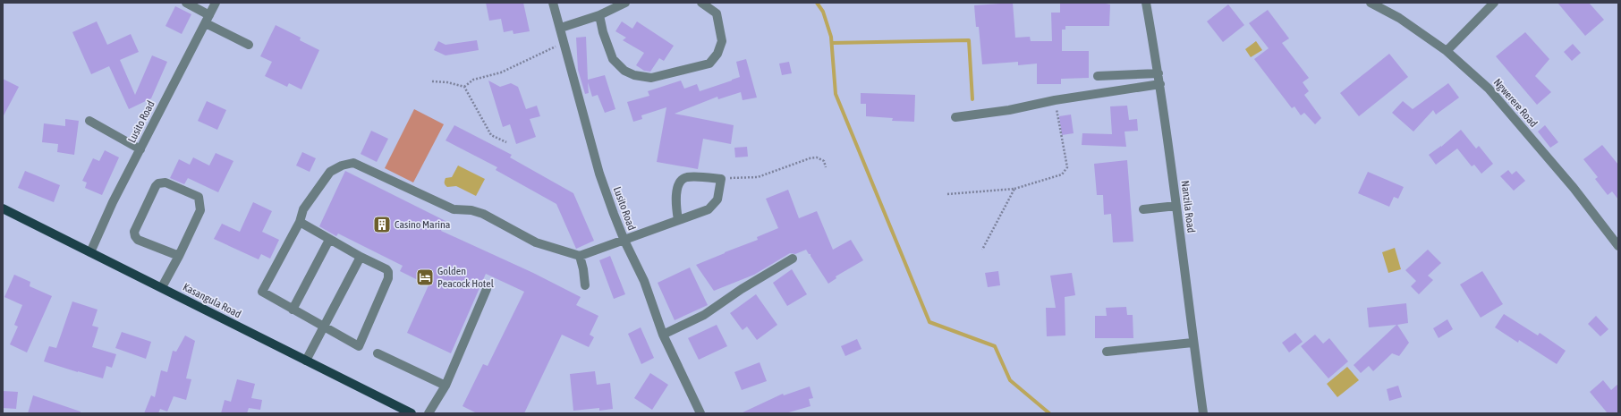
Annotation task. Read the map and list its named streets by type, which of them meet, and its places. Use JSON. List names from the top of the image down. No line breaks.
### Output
{"streets":{"main road":["Kasangula Road"],"street":["Ngwerere Road","Lusito Road","Nanzila Road"]},"crossings":[["Lusito Road","Kasangula Road"]],"places":{"building":["Casino Marina"],"hotel":["Golden Peacock Hotel"]}}
